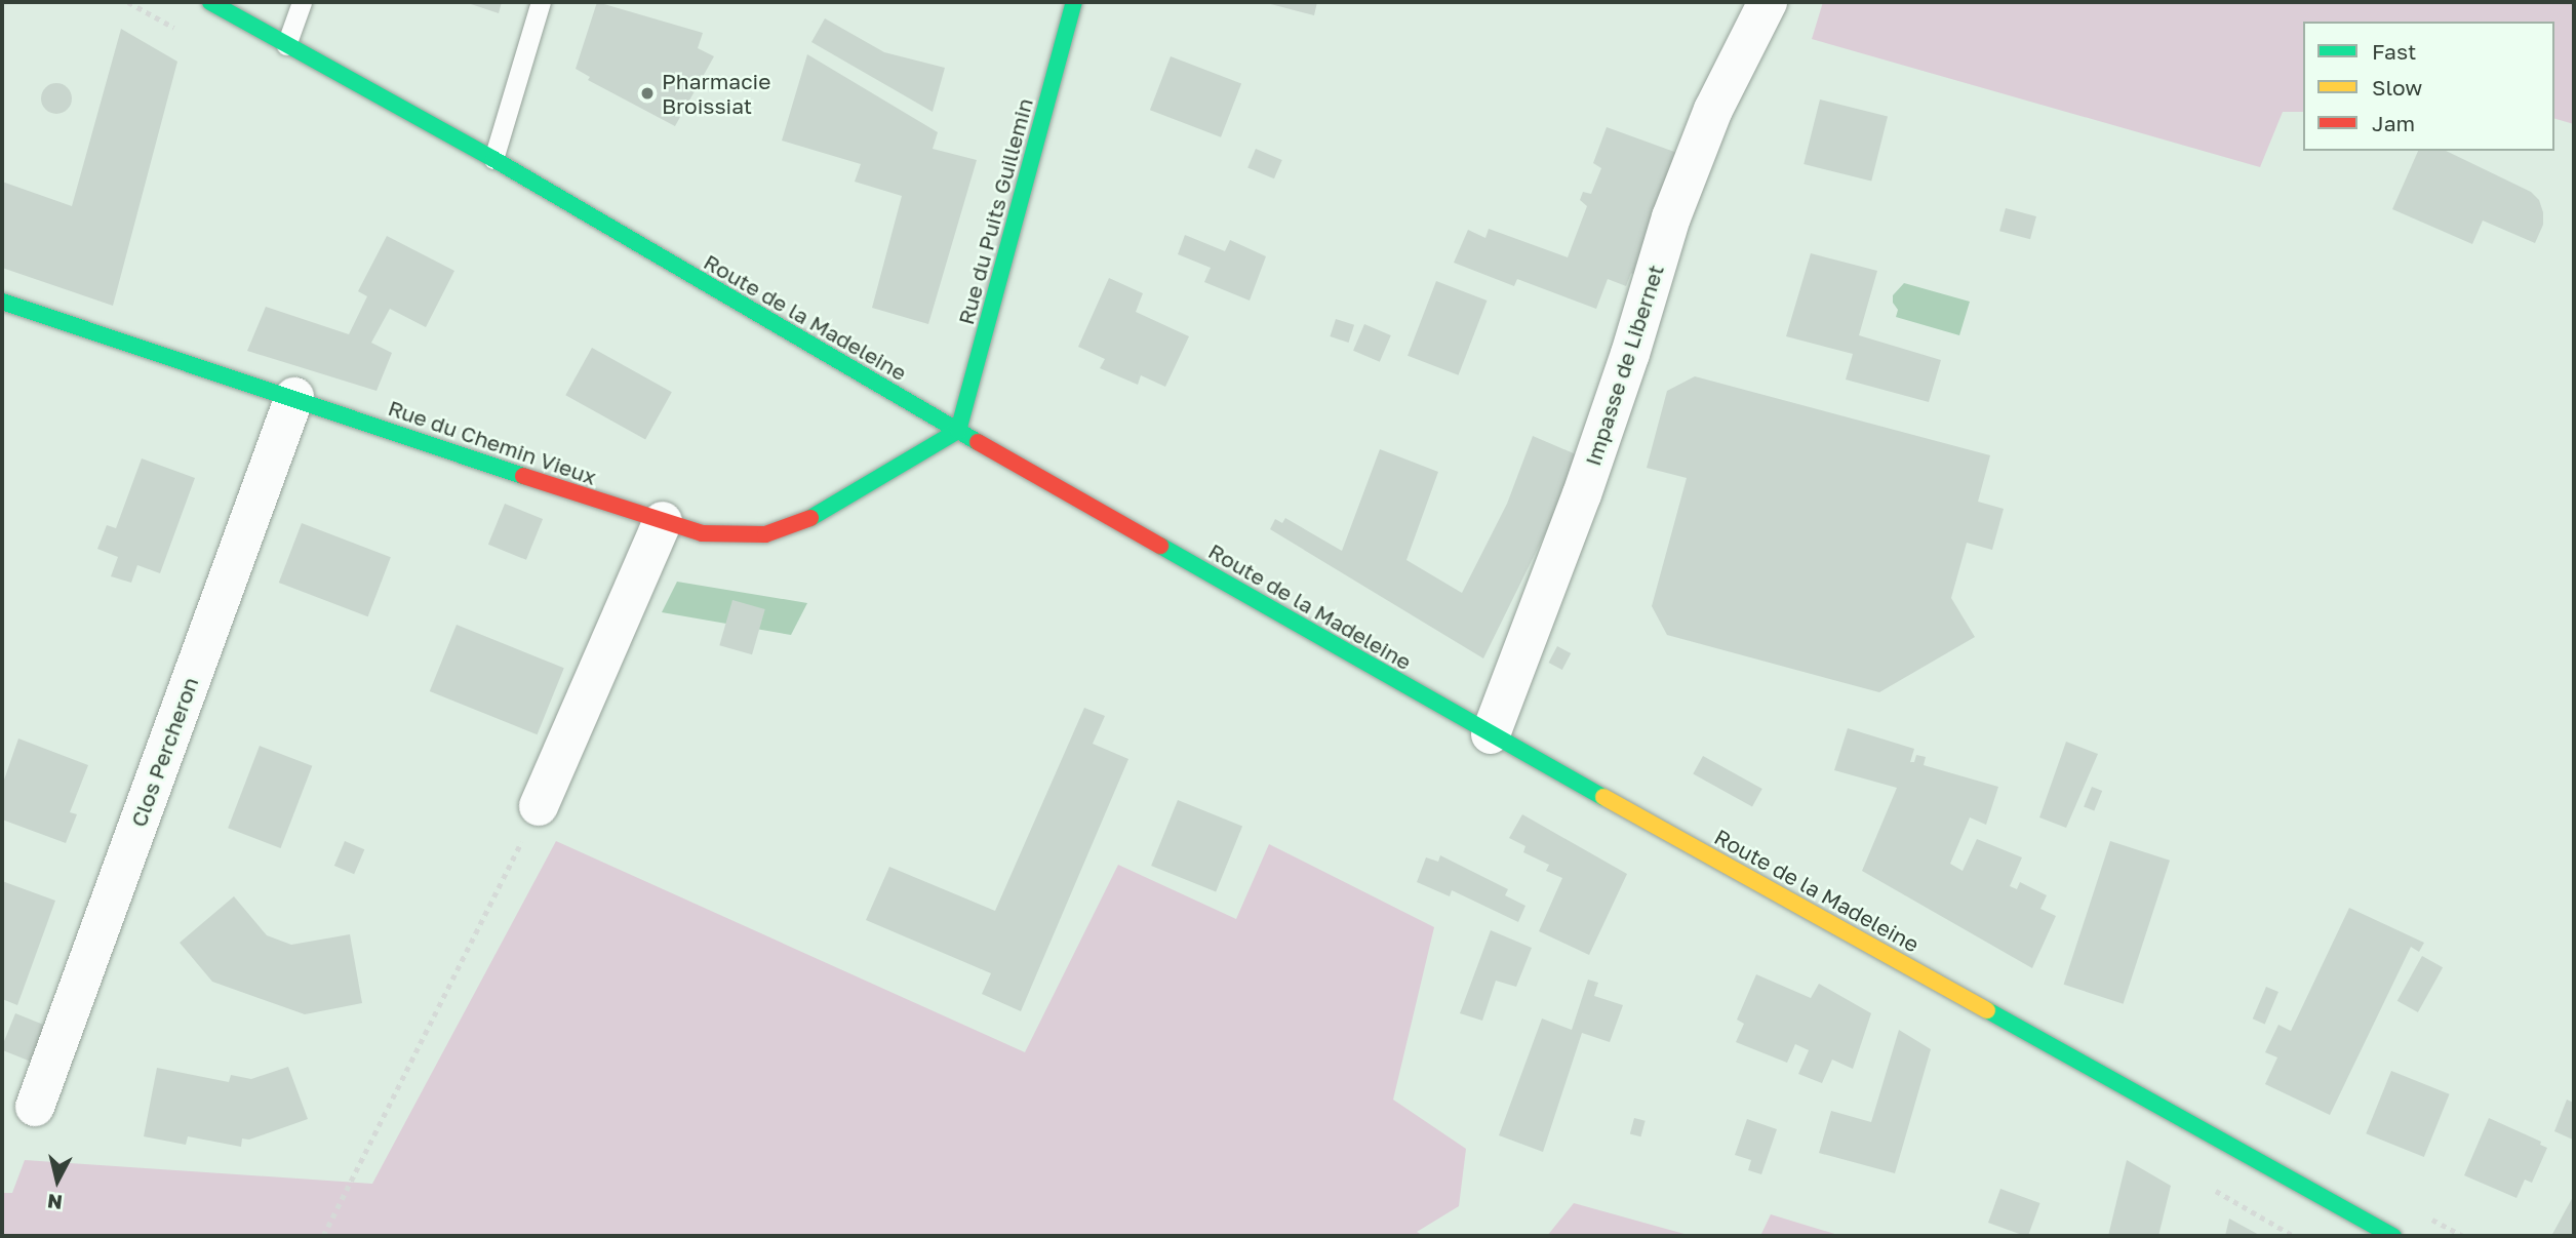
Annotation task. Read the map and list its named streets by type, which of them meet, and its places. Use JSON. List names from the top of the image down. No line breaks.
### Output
{"streets":{"main road":["Rue du Puits Guillemin","Route de la Madeleine","Rue du Chemin Vieux"],"street":["Impasse de Libernet","Clos Percheron"]},"crossings":[["Rue du Puits Guillemin","Route de la Madeleine"],["Rue du Puits Guillemin","Rue du Chemin Vieux"],["Route de la Madeleine","Impasse de Libernet"],["Route de la Madeleine","Rue du Chemin Vieux"],["Rue du Chemin Vieux","Clos Percheron"]],"places":["Pharmacie Broissiat"],"legend":["Fast","Slow","Jam"],"north":"bottom"}
